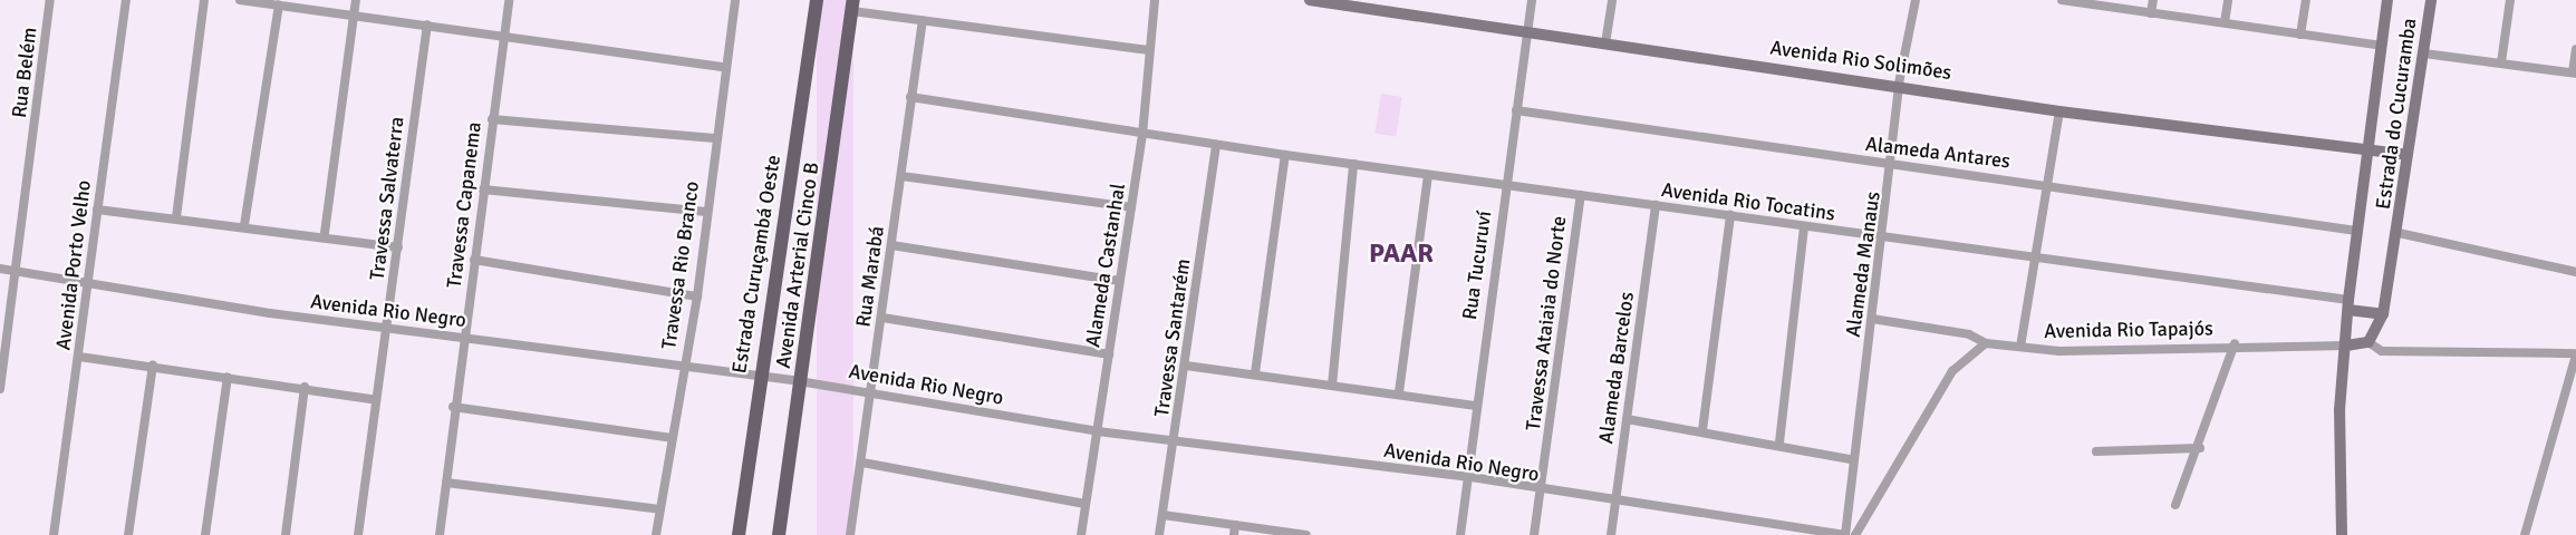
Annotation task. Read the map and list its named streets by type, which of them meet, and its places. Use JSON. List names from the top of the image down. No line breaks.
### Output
{"streets":{"main road":["Avenida Rio Solimões","Estrada do Cucuramba","Estrada Curuçambá Oeste","Avenida Arterial Cinco B"],"street":["Rua Belém","Alameda Antares","Travessa Salvaterra","Avenida Rio Tocatins","Travessa Capanema","Alameda Manaus","Avenida Porto Velho","Travessa Rio Branco","Alameda Castanhal","Rua Tucuruví","Rua Marabá","Avenida Rio Negro","Travessa Ataiaia do Norte","Avenida Rio Tapajós","Travessa Santarém","Alameda Barcelos"]},"crossings":[["Avenida Rio Solimões","Estrada do Cucuramba"],["Avenida Rio Solimões","Alameda Manaus"],["Avenida Rio Solimões","Rua Tucuruví"],["Rua Belém","Avenida Rio Negro"],["Estrada do Cucuramba","Alameda Antares"],["Estrada do Cucuramba","Avenida Rio Tocatins"],["Estrada do Cucuramba","Avenida Rio Tapajós"],["Alameda Antares","Alameda Manaus"],["Alameda Antares","Rua Tucuruví"],["Travessa Salvaterra","Avenida Rio Negro"],["Avenida Rio Tocatins","Alameda Manaus"],["Avenida Rio Tocatins","Alameda Castanhal"],["Avenida Rio Tocatins","Rua Tucuruví"],["Avenida Rio Tocatins","Rua Marabá"],["Avenida Rio Tocatins","Travessa Ataiaia do Norte"],["Avenida Rio Tocatins","Travessa Santarém"],["Avenida Rio Tocatins","Alameda Barcelos"],["Travessa Capanema","Avenida Rio Negro"],["Estrada Curuçambá Oeste","Avenida Rio Negro"],["Alameda Manaus","Avenida Rio Negro"],["Alameda Manaus","Avenida Rio Tapajós"],["Avenida Porto Velho","Avenida Rio Negro"],["Travessa Rio Branco","Avenida Rio Negro"],["Avenida Arterial Cinco B","Avenida Rio Negro"],["Alameda Castanhal","Avenida Rio Negro"],["Rua Tucuruví","Avenida Rio Negro"],["Rua Marabá","Avenida Rio Negro"],["Avenida Rio Negro","Travessa Ataiaia do Norte"],["Avenida Rio Negro","Travessa Santarém"],["Avenida Rio Negro","Alameda Barcelos"]],"districts":["PAAR"]}
